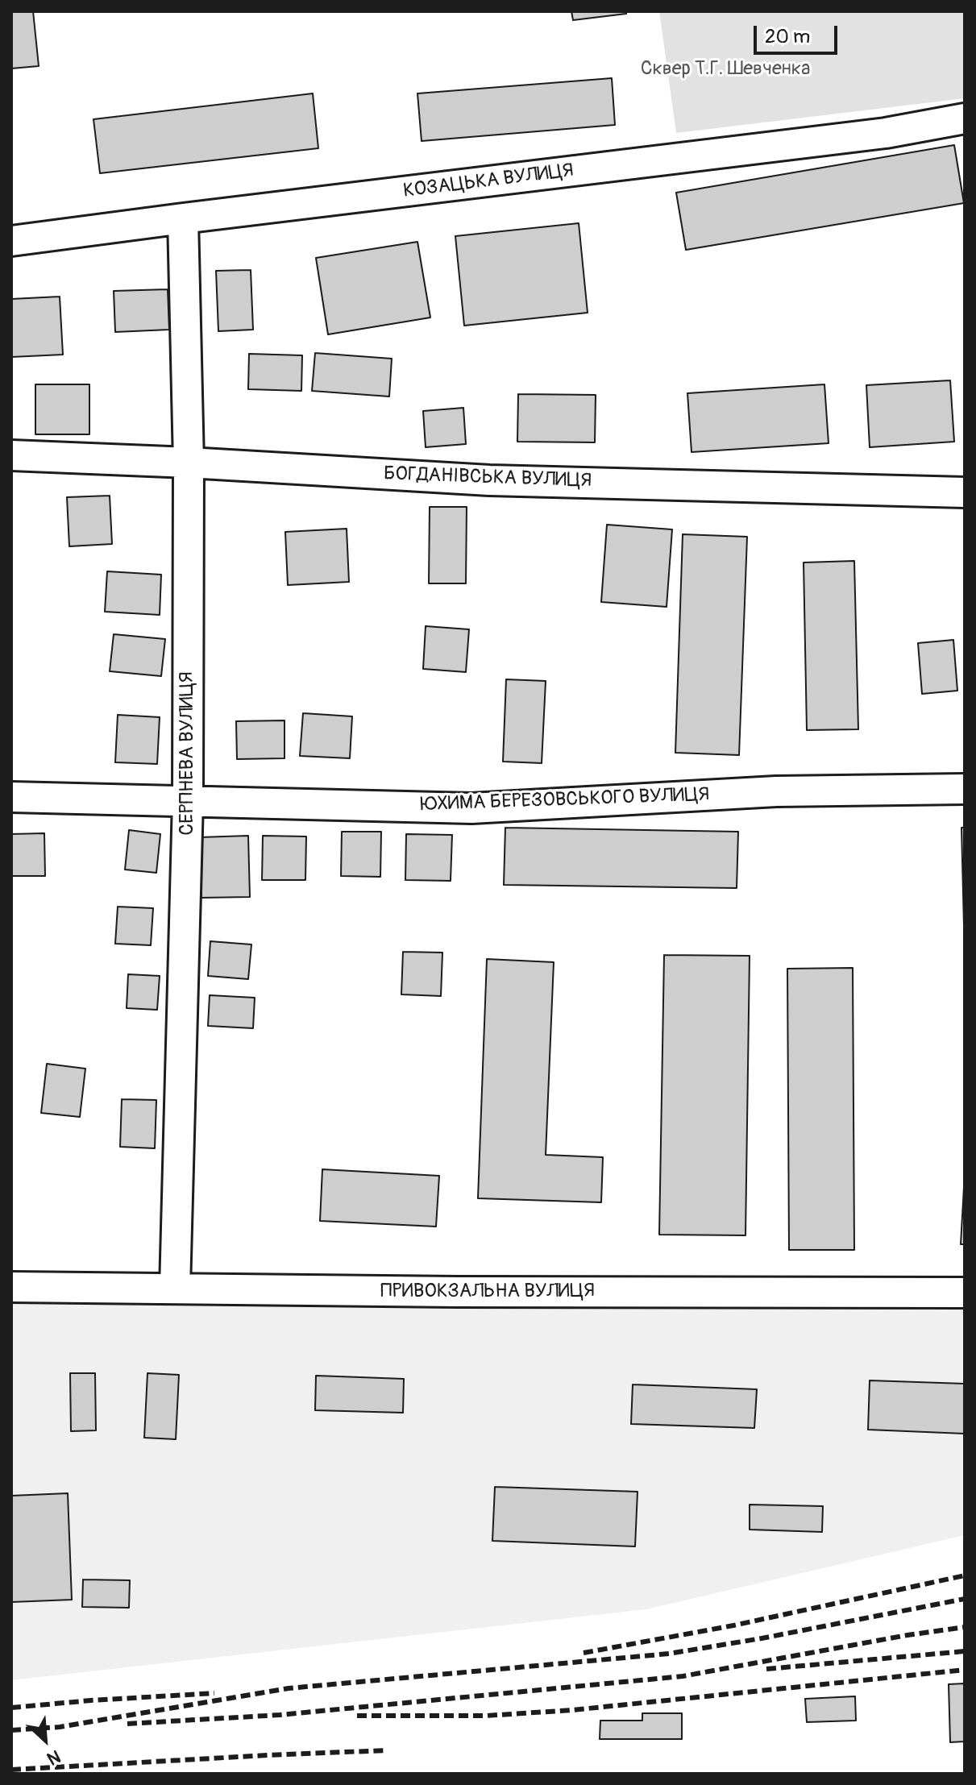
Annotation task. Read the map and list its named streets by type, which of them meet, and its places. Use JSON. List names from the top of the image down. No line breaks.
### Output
{"streets":{"street":["КОЗАЦЬКА ВУЛИЦЯ","БОГДАНІВСЬКА ВУЛИЦЯ","СЕРПНЕВА ВУЛИЦЯ","ЮХИМА БЕРЕЗОВСЬКОГО ВУЛИЦЯ","ПРИВОКЗАЛЬНА ВУЛИЦЯ"]},"crossings":[["КОЗАЦЬКА ВУЛИЦЯ","СЕРПНЕВА ВУЛИЦЯ"],["БОГДАНІВСЬКА ВУЛИЦЯ","СЕРПНЕВА ВУЛИЦЯ"],["СЕРПНЕВА ВУЛИЦЯ","ЮХИМА БЕРЕЗОВСЬКОГО ВУЛИЦЯ"],["СЕРПНЕВА ВУЛИЦЯ","ПРИВОКЗАЛЬНА ВУЛИЦЯ"]],"parks":["Сквер Т.Г. Шевченка"],"scale_bar":"20 m","north":"bottom right"}
